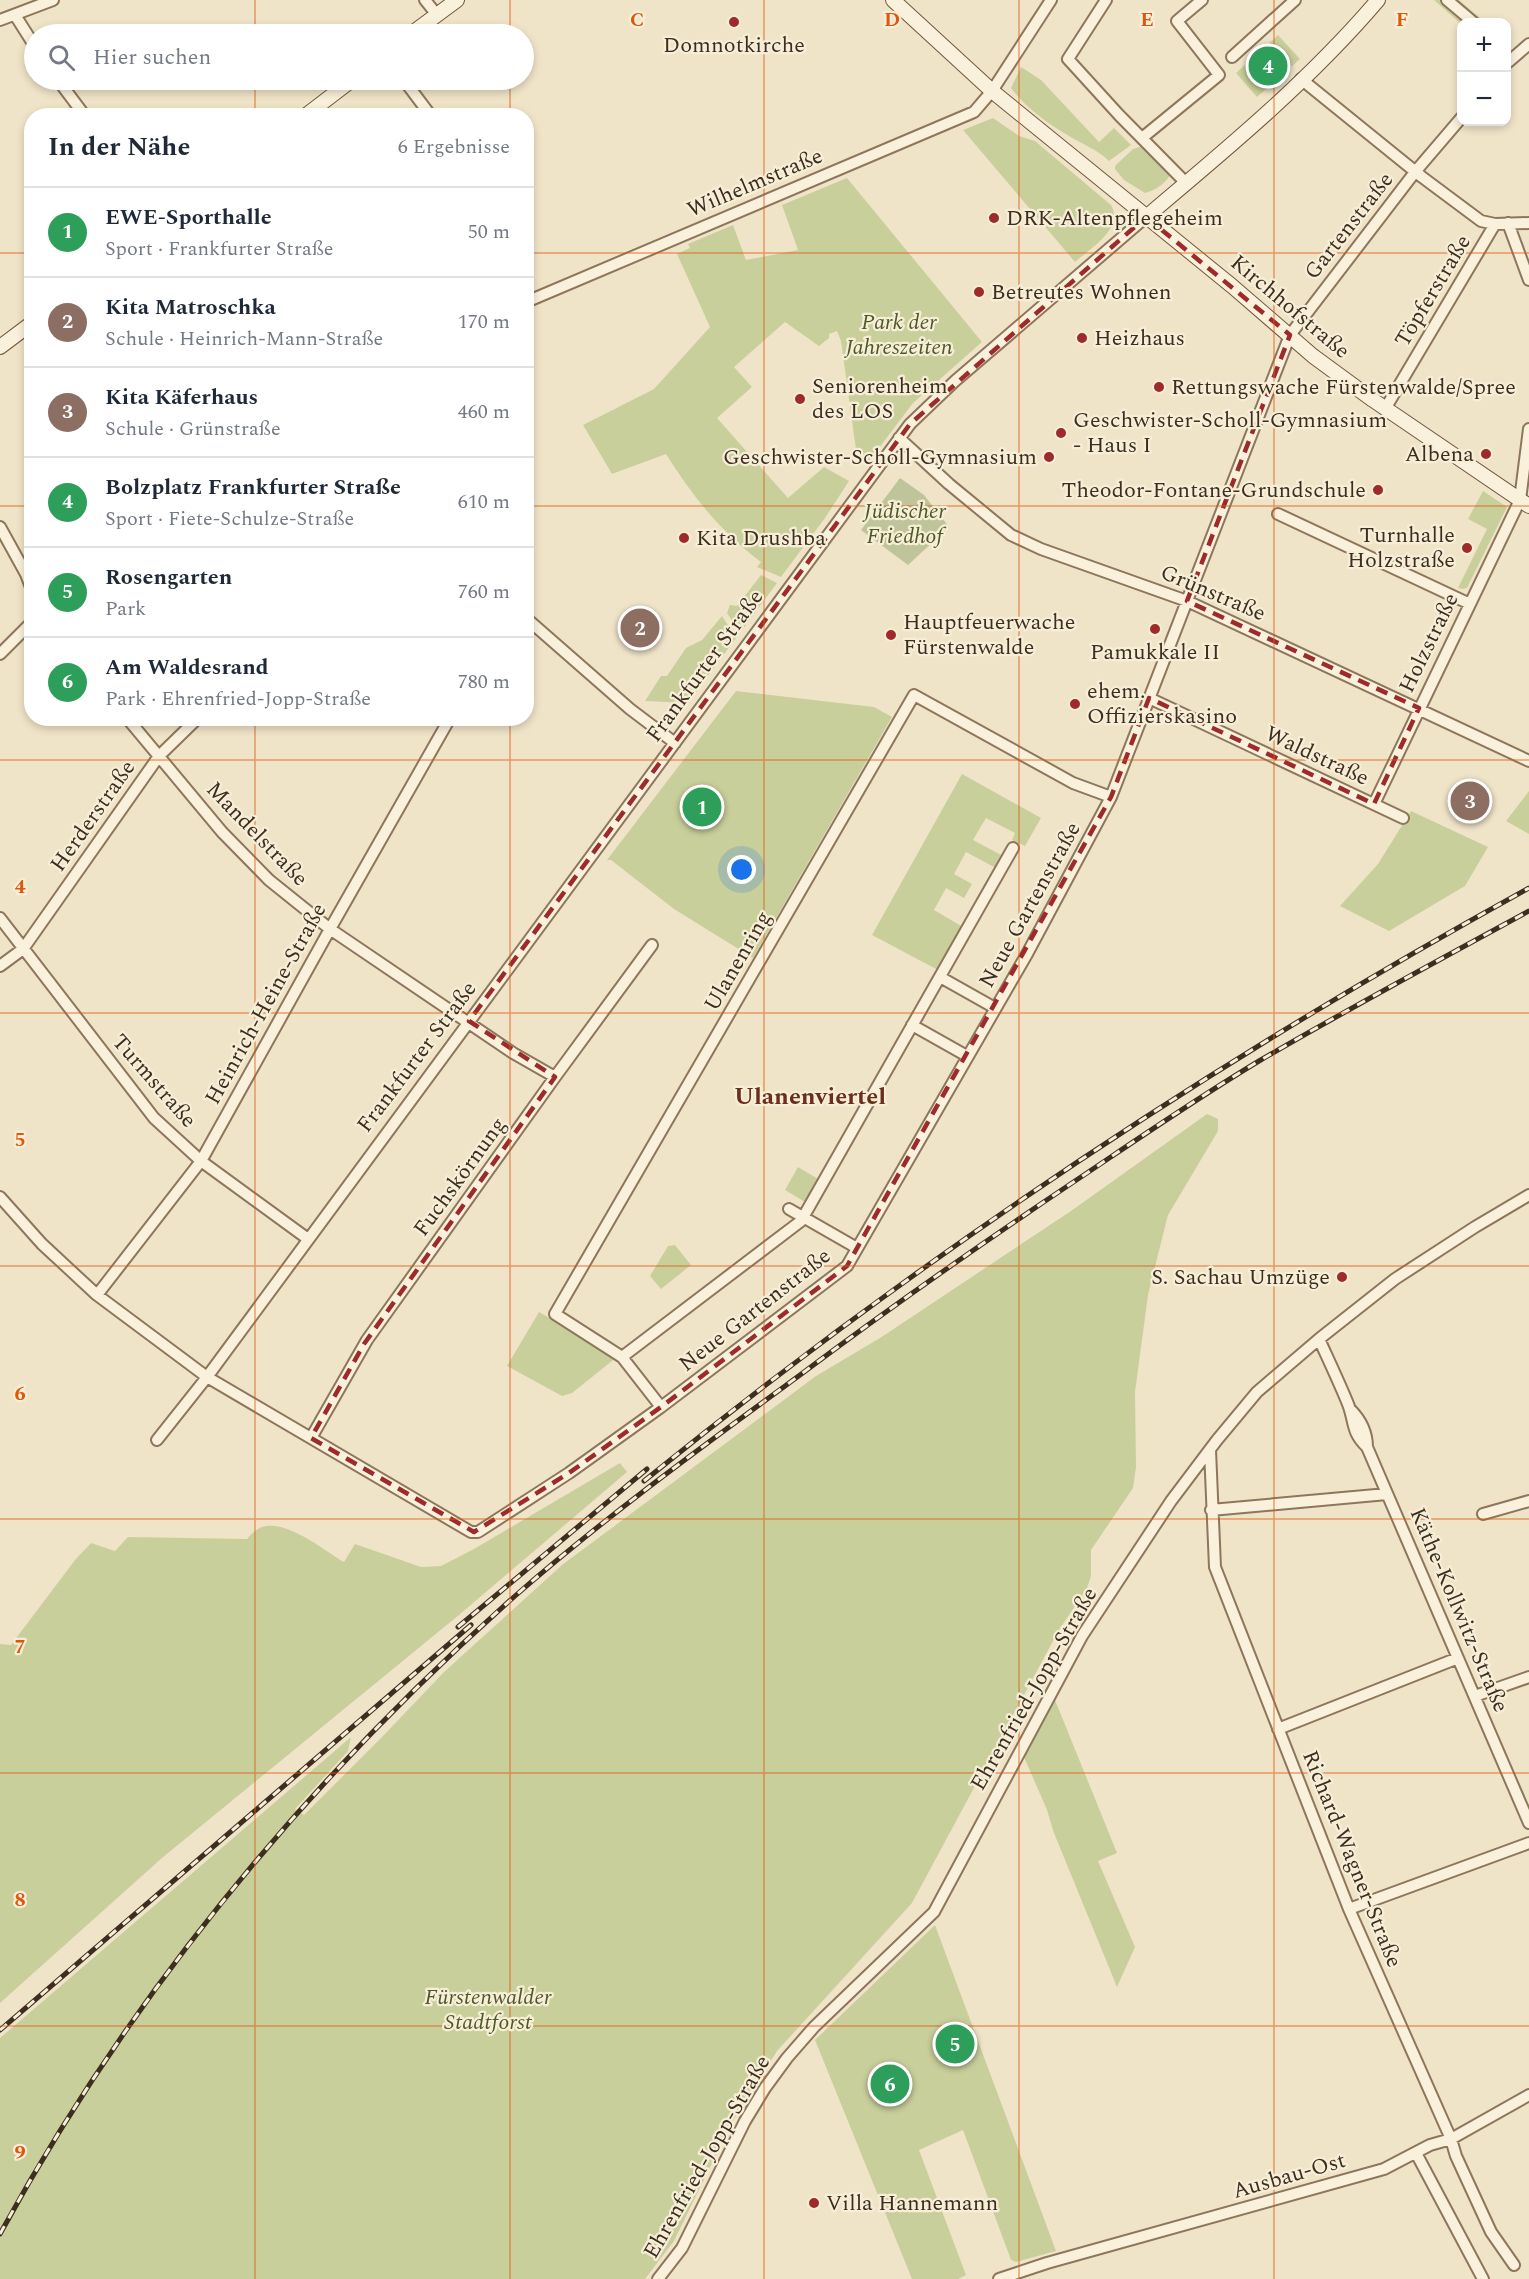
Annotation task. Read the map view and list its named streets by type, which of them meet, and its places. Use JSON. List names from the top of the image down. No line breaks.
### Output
{"streets":{"street":["Wilhelmstraße","Gartenstraße","Töpferstraße","Kirchhofstraße","Grünstraße","Holzstraße","Frankfurter Straße","Waldstraße","Herderstraße","Mandelstraße","Neue Gartenstraße","Ulanenring","Heinrich-Heine-Straße","Turmstraße","Fuchskörnung","Käthe-Kollwitz-Straße","Ehrenfried-Jopp-Straße","Richard-Wagner-Straße","Ausbau-Ost"]},"crossings":[["Wilhelmstraße","Kirchhofstraße"],["Gartenstraße","Kirchhofstraße"],["Gartenstraße","Grünstraße"],["Gartenstraße","Neue Gartenstraße"],["Töpferstraße","Kirchhofstraße"],["Kirchhofstraße","Holzstraße"],["Kirchhofstraße","Frankfurter Straße"],["Grünstraße","Holzstraße"],["Grünstraße","Frankfurter Straße"],["Grünstraße","Neue Gartenstraße"],["Holzstraße","Waldstraße"],["Frankfurter Straße","Mandelstraße"],["Frankfurter Straße","Neue Gartenstraße"],["Frankfurter Straße","Turmstraße"],["Waldstraße","Neue Gartenstraße"],["Herderstraße","Mandelstraße"],["Herderstraße","Turmstraße"],["Mandelstraße","Heinrich-Heine-Straße"],["Mandelstraße","Fuchskörnung"],["Neue Gartenstraße","Ulanenring"],["Neue Gartenstraße","Heinrich-Heine-Straße"],["Neue Gartenstraße","Fuchskörnung"],["Heinrich-Heine-Straße","Turmstraße"],["Käthe-Kollwitz-Straße","Ehrenfried-Jopp-Straße"],["Ehrenfried-Jopp-Straße","Richard-Wagner-Straße"],["Richard-Wagner-Straße","Ausbau-Ost"]],"districts":["Ulanenviertel"],"parks":["Park der Jahreszeiten","Jüdischer Friedhof","Fürstenwalder Stadtforst"],"places":["Domnotkirche","DRK-Altenpflegeheim","Betreutes Wohnen","Heizhaus","Rettungswache Fürstenwalde/Spree","Seniorenheim des LOS","Geschwister-Scholl-Gymnasium - Haus I","Albena","Geschwister-Scholl-Gymnasium","Theodor-Fontane-Grundschule","Kita Drushba","Turnhalle Holzstraße","Pamukkale II","Hauptfeuerwache Fürstenwalde","ehem. Offizierskasino","S. Sachau Umzüge","Villa Hannemann"],"page":{"map_buttons":["+","−"],"search":"Hier suchen","pins":["4","2","3","1","5","6"],"heading":["In der Nähe","6 Ergebnisse"],"list":[{"mark":"1","name":"EWE-Sporthalle","note":"Sport · Frankfurter Straße","value":"50 m"},{"mark":"2","name":"Kita Matroschka","note":"Schule · Heinrich-Mann-Straße","value":"170 m"},{"mark":"3","name":"Kita Käferhaus","note":"Schule · Grünstraße","value":"460 m"},{"mark":"4","name":"Bolzplatz Frankfurter Straße","note":"Sport · Fiete-Schulze-Straße","value":"610 m"},{"mark":"5","name":"Rosengarten","note":"Park","value":"760 m"},{"mark":"6","name":"Am Waldesrand","note":"Park · Ehrenfried-Jopp-Straße","value":"780 m"}]},"grid":{"columns":["C","D","E","F"],"rows":["4","5","6","7","8","9"]}}
